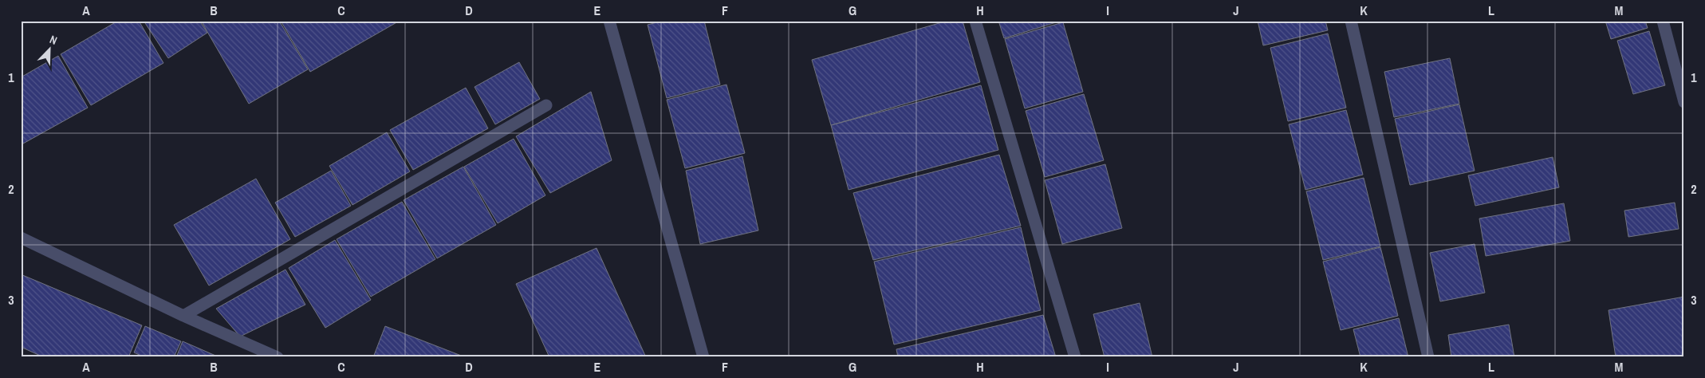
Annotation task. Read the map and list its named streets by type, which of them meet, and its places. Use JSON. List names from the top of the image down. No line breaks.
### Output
{"north":"top right","grid":{"columns":["A","B","C","D","E","F","G","H","I","J","K","L","M"],"rows":["1","2","3"]}}
